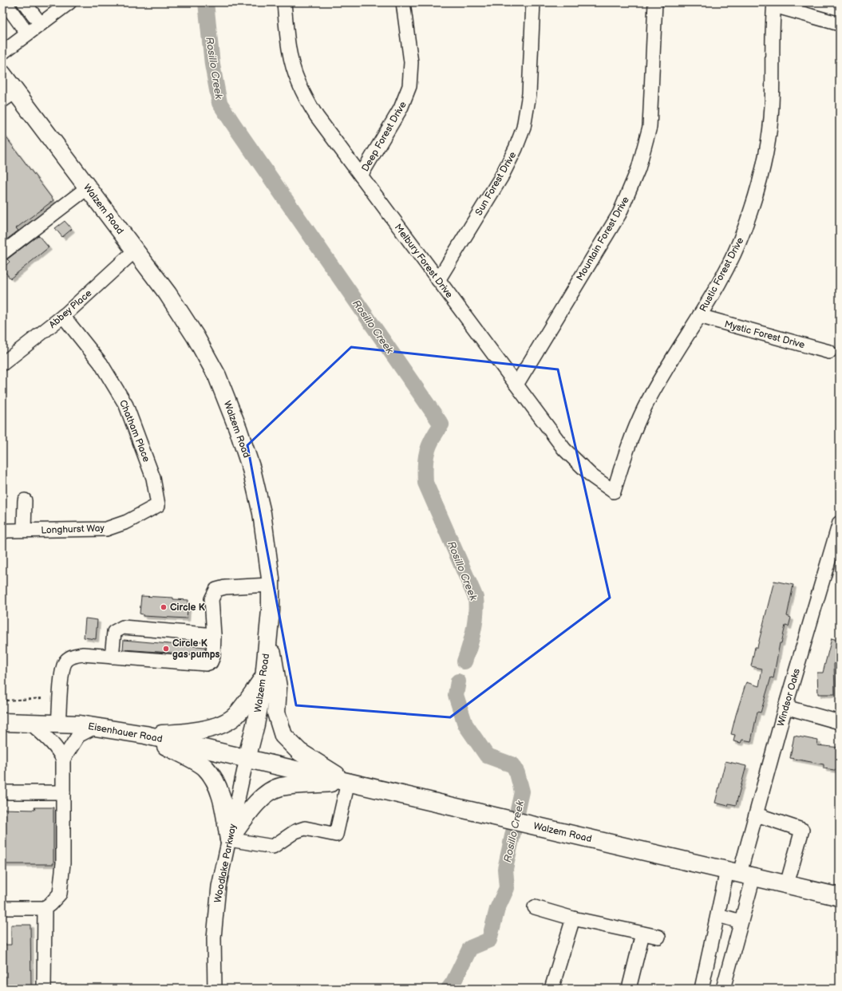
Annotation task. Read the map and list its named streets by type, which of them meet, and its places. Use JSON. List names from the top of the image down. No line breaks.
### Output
{"streets":{"main road":["Walzem Road","Eisenhauer Road"],"street":["Deep Forest Drive","Sun Forest Drive","Mountain Forest Drive","Melbury Forest Drive","Rustic Forest Drive","Abbey Place","Mystic Forest Drive","Chatham Place","Longhurst Way","Windsor Oaks","Woodlake Parkway"]},"crossings":[["Deep Forest Drive","Melbury Forest Drive"],["Sun Forest Drive","Melbury Forest Drive"],["Walzem Road","Abbey Place"],["Walzem Road","Windsor Oaks"],["Walzem Road","Eisenhauer Road"],["Walzem Road","Woodlake Parkway"],["Mountain Forest Drive","Melbury Forest Drive"],["Melbury Forest Drive","Rustic Forest Drive"],["Rustic Forest Drive","Mystic Forest Drive"],["Abbey Place","Chatham Place"],["Chatham Place","Longhurst Way"],["Eisenhauer Road","Woodlake Parkway"]],"water":["Rosillo Creek"],"places":["Circle K","Circle K gas pumps"]}
